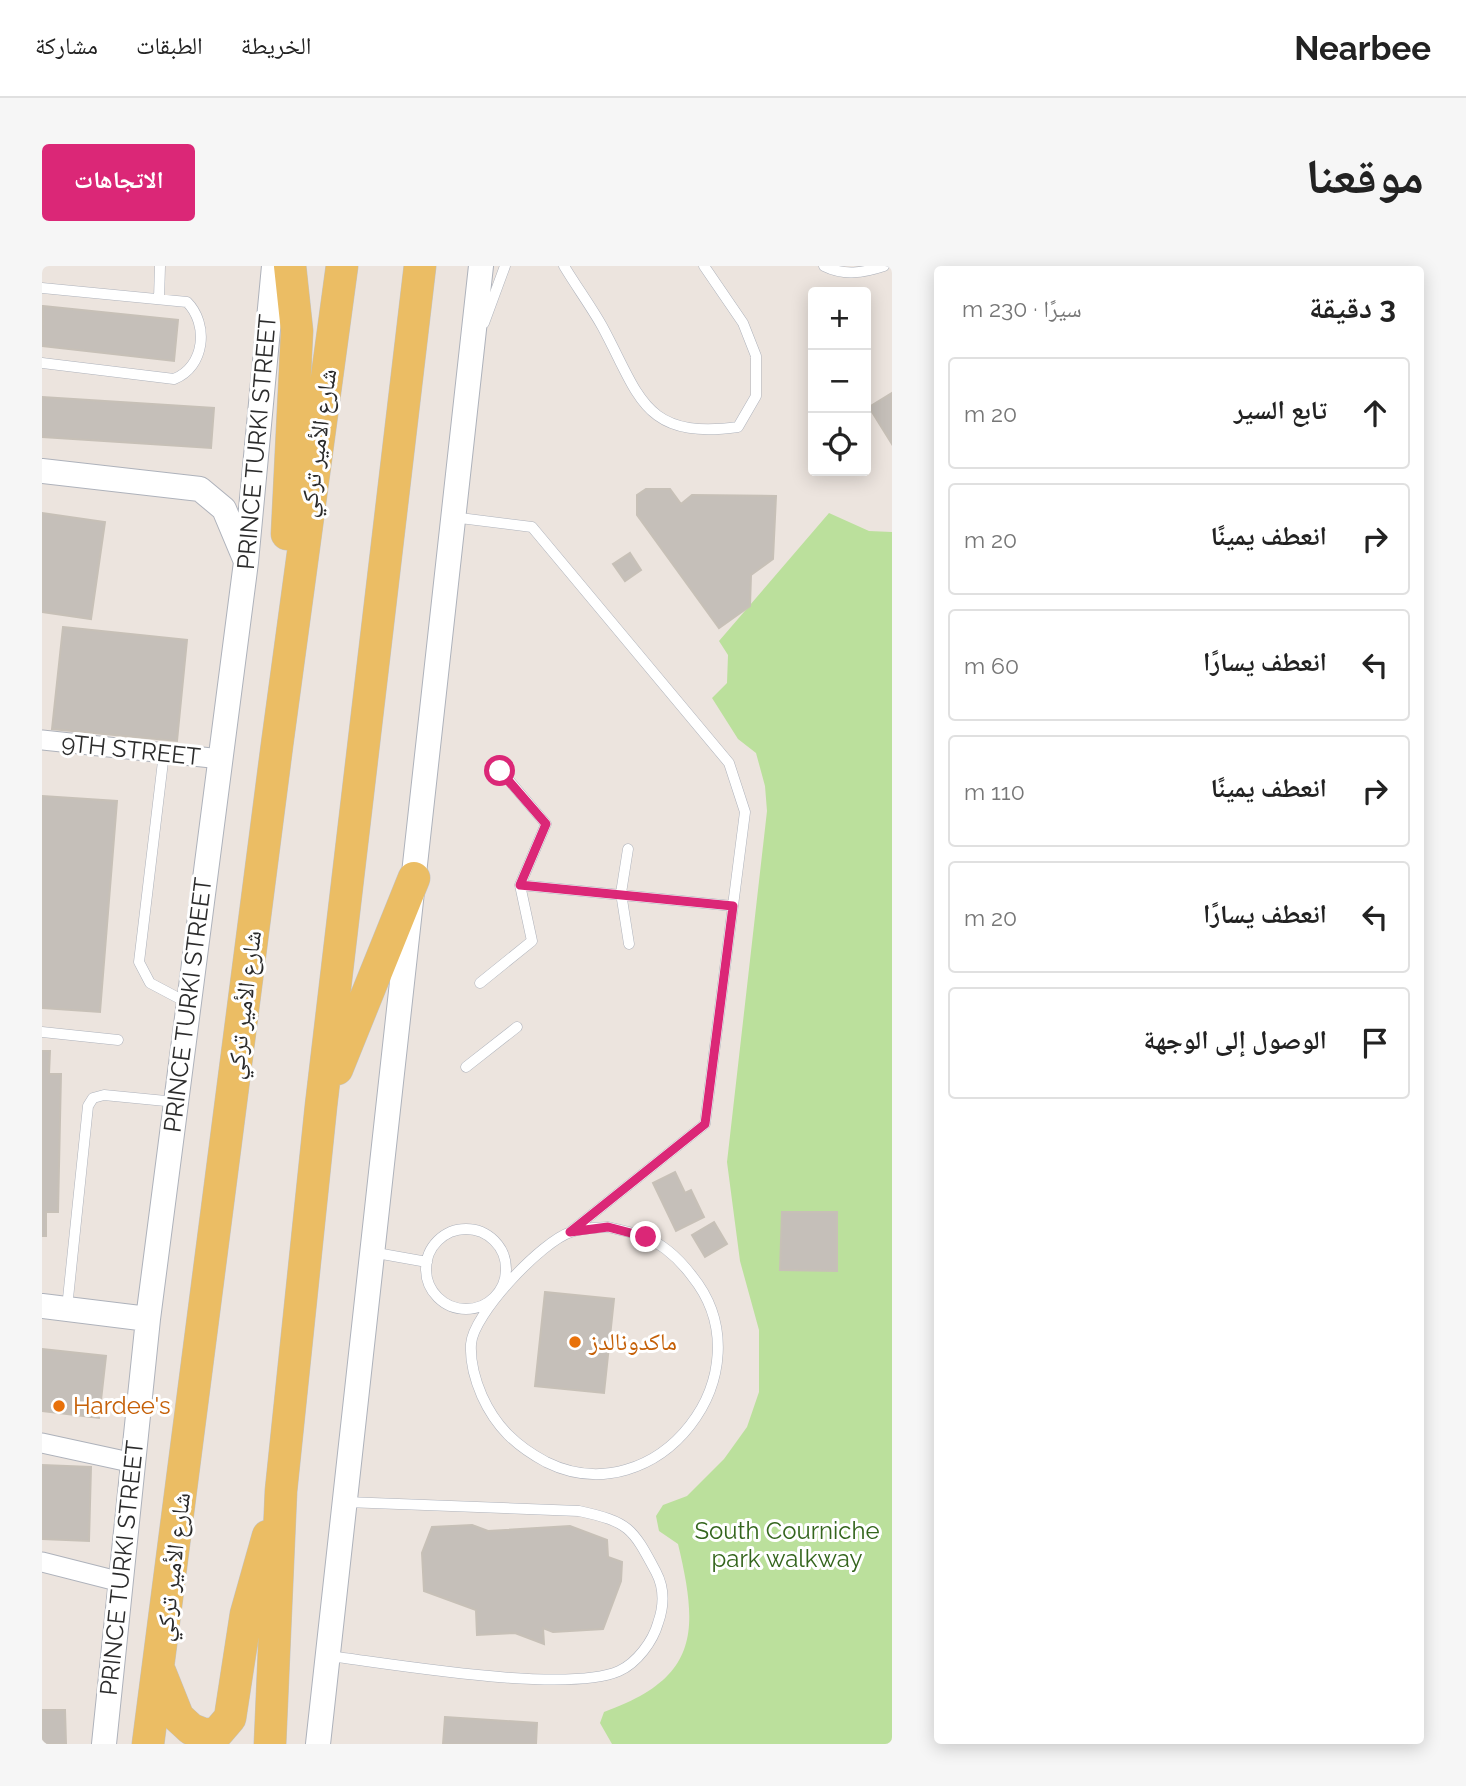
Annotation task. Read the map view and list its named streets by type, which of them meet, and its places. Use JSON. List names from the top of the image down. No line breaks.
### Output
{"streets":{"main road":["شارع الأمير تركي"],"street":["PRINCE TURKI STREET","9TH STREET"]},"crossings":[["PRINCE TURKI STREET","9TH STREET"]],"parks":["South Courniche park walkway"],"places":["ماكدونالدز","Hardee's"],"page":{"header":"Nearbee","nav":["الخريطة","الطبقات","مشاركة"],"title":"موقعنا","buttons":"الاتجاهات","heading":["3 دقيقة","سيرًا · 230 m"],"map_buttons":["+","−"],"list":[["تابع السير","20 m"],["انعطف يمينًا","20 m"],["انعطف يسارًا","60 m"],["انعطف يمينًا","110 m"],["انعطف يسارًا","20 m"],"الوصول إلى الوجهة"]}}
